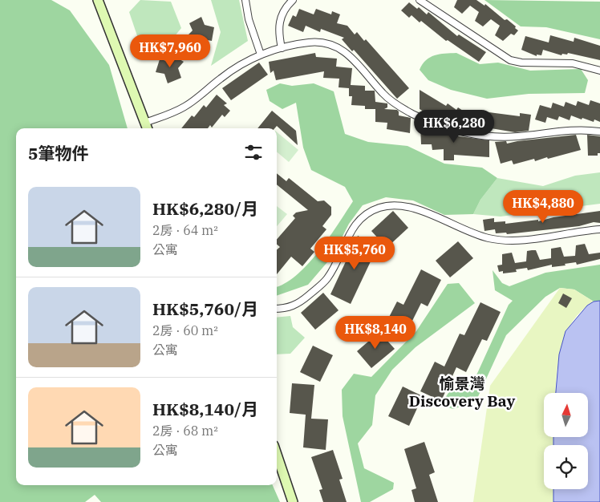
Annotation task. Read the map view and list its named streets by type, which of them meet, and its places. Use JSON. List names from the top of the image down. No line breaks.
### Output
{"districts":["愉景灣 Discovery Bay"],"north":"top","page":{"price":["HK$7,960","HK$6,280","HK$4,880","HK$5,760","HK$8,140"],"heading":"5筆物件","list":[{"name":"HK$6,280/月","note":"2房 · 64 m² · 公寓"},{"name":"HK$5,760/月","note":"2房 · 60 m² · 公寓"},{"name":"HK$8,140/月","note":"2房 · 68 m² · 公寓"}]}}
